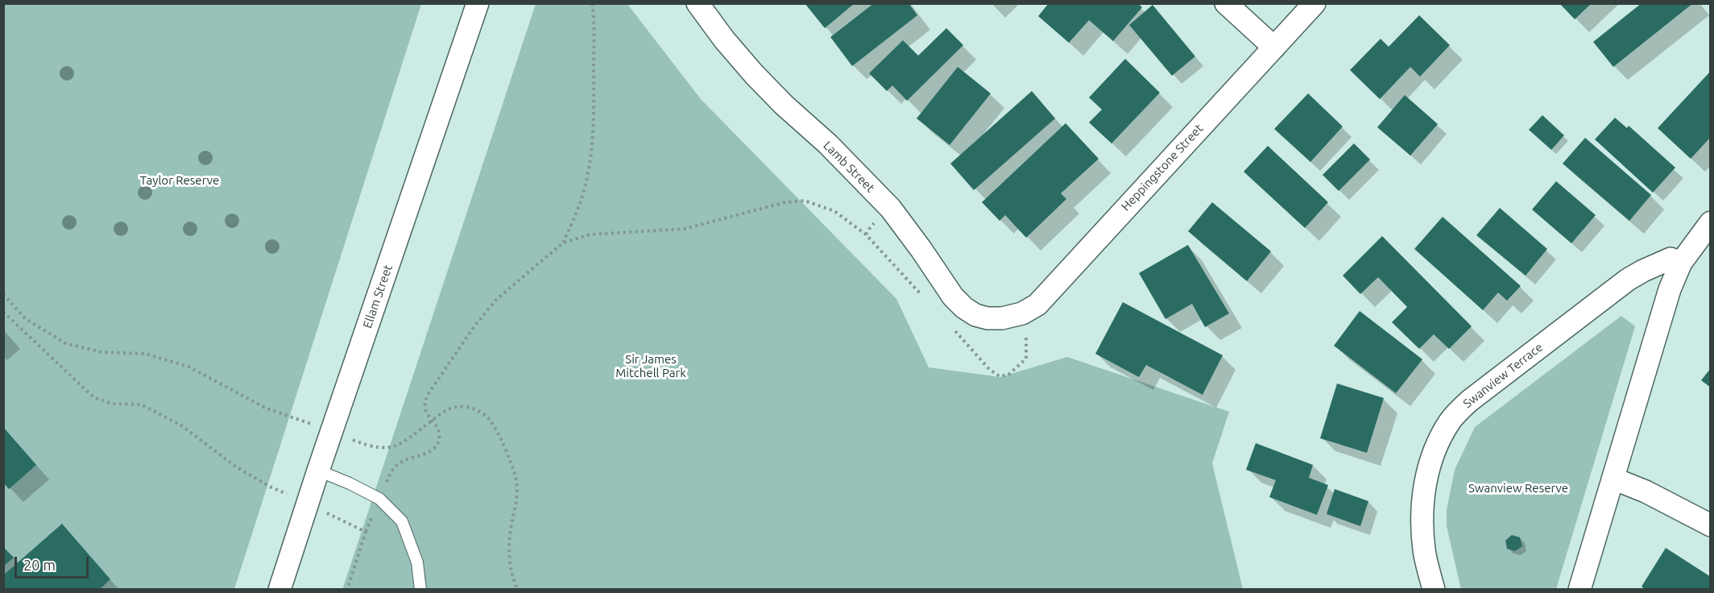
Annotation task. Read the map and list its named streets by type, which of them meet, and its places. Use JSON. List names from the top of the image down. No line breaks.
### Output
{"streets":{"street":["Lamb Street","Heppingstone Street","Ellam Street","Swanview Terrace"]},"crossings":[["Lamb Street","Heppingstone Street"]],"parks":["Taylor Reserve","Sir James Mitchell Park","Swanview Reserve"],"scale_bar":"20 m"}
